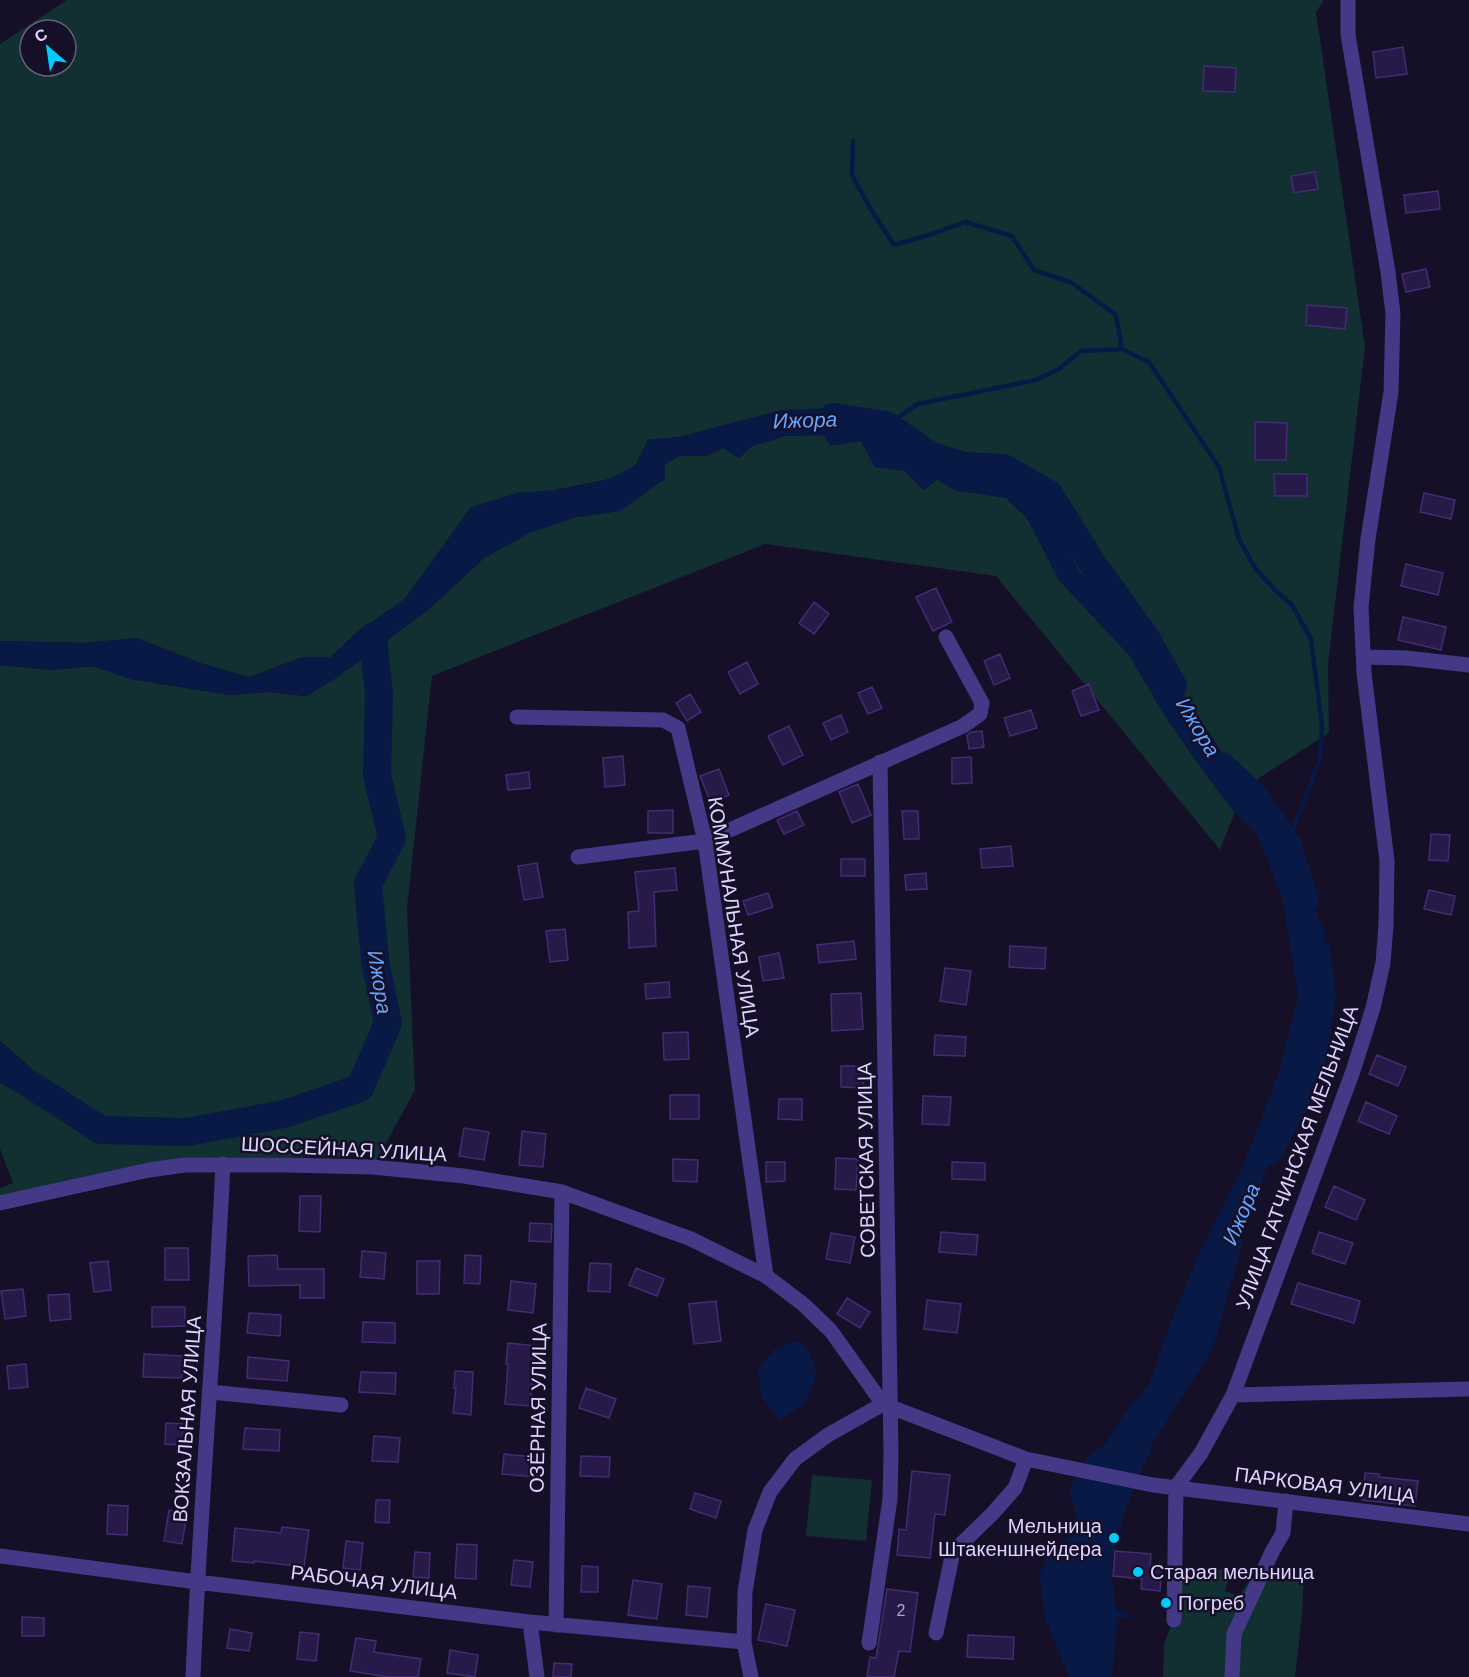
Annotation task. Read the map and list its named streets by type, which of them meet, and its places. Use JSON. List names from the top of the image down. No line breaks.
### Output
{"streets":{"street":["КОММУНАЛЬНАЯ УЛИЦА","ШОССЕЙНАЯ УЛИЦА","УЛИЦА ГАТЧИНСКАЯ МЕЛЬНИЦА","СОВЕТСКАЯ УЛИЦА","ОЗЁРНАЯ УЛИЦА","ВОКЗАЛЬНАЯ УЛИЦА","ПАРКОВАЯ УЛИЦА","РАБОЧАЯ УЛИЦА"]},"crossings":[["КОММУНАЛЬНАЯ УЛИЦА","ШОССЕЙНАЯ УЛИЦА"],["ШОССЕЙНАЯ УЛИЦА","СОВЕТСКАЯ УЛИЦА"],["ШОССЕЙНАЯ УЛИЦА","ОЗЁРНАЯ УЛИЦА"],["ШОССЕЙНАЯ УЛИЦА","ВОКЗАЛЬНАЯ УЛИЦА"],["УЛИЦА ГАТЧИНСКАЯ МЕЛЬНИЦА","ПАРКОВАЯ УЛИЦА"],["ОЗЁРНАЯ УЛИЦА","РАБОЧАЯ УЛИЦА"],["ВОКЗАЛЬНАЯ УЛИЦА","РАБОЧАЯ УЛИЦА"]],"water":["Ижора"],"places":["Мельница Штакеншнейдера","Старая мельница","Погреб"],"house_numbers":["2"],"north":"top left"}
